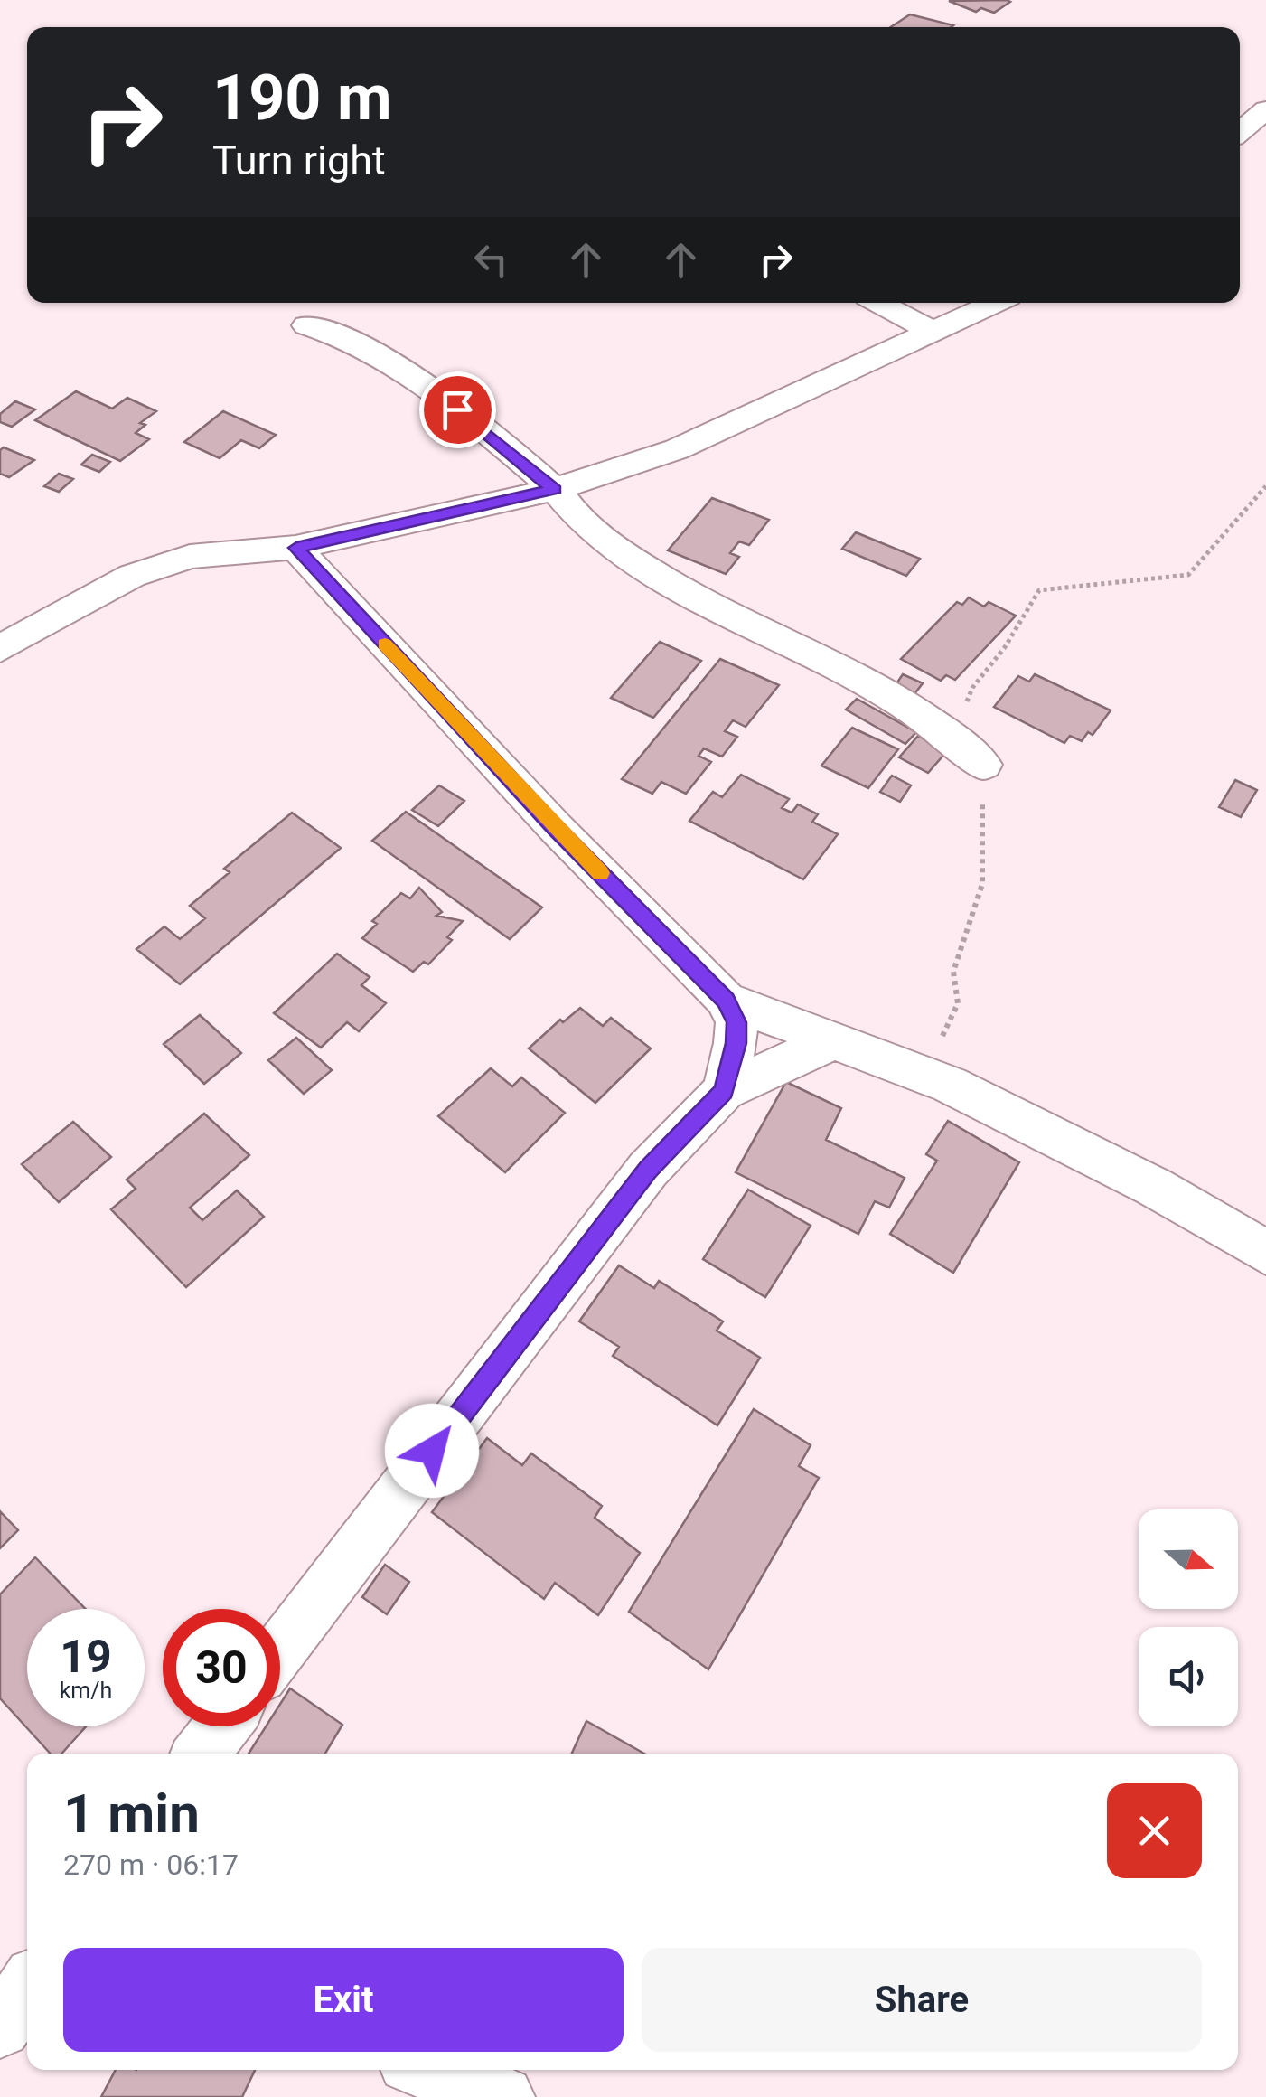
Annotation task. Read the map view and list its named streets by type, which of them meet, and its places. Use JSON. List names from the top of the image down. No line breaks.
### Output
{"north":"right","page":{"turn":["190 m","Turn right"],"speed":"19 km/h","limit":"30","heading":["1 min","270 m · 06:17"],"buttons":["Exit","Share"]}}
